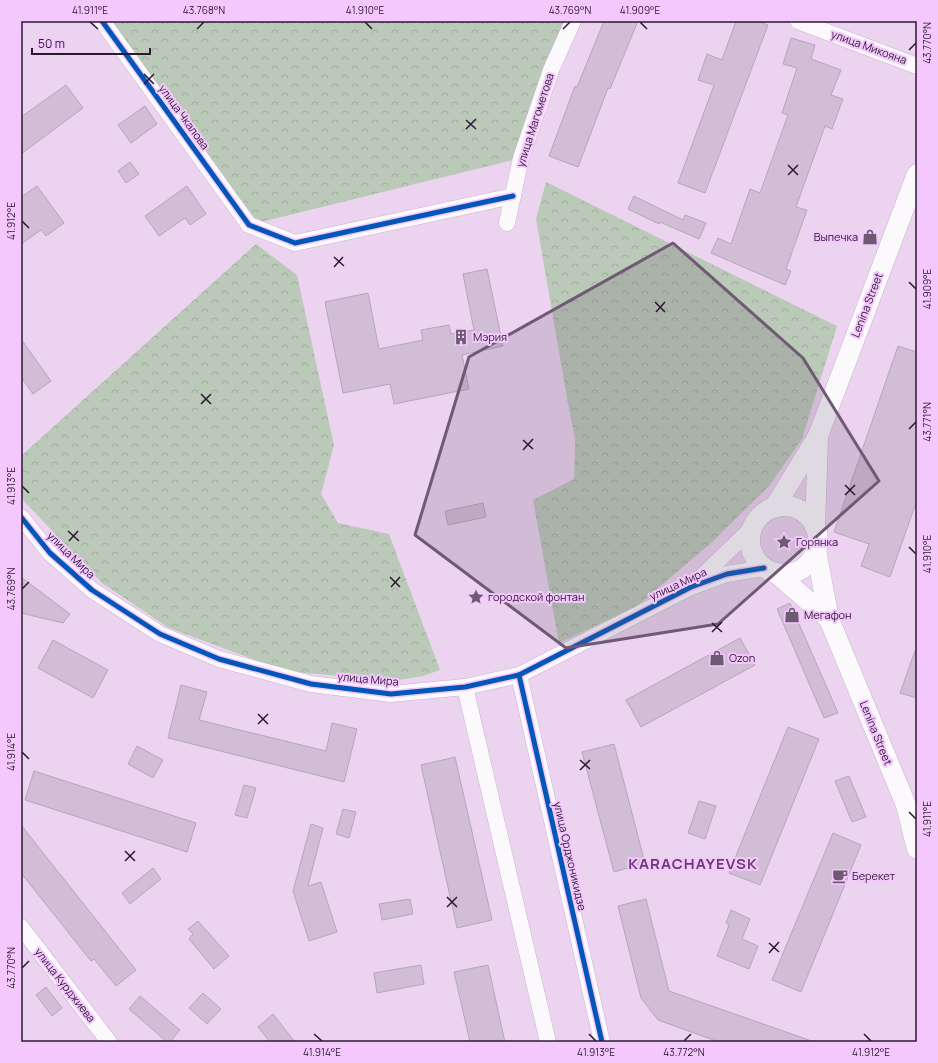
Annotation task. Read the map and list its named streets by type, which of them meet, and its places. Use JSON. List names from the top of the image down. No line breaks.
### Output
{"streets":{"main road":["Lenina Street"],"street":["улица Микояна","улица Чкалова","улица Магометова","улица Мира","улица Орджоникидзе","улица Курджиева"]},"crossings":[["улица Чкалова","улица Магометова"],["Lenina Street","улица Мира"],["улица Мира","улица Орджоникидзе"]],"districts":["KARACHAYEVSK"],"places":{"shop":["Выпечка","Мегафон","Ozon"],"building":["Мэрия"],"place":["Горянка","городской фонтан"],"cafe":["Берекет"]},"scale_bar":"50 m","coordinates":["41.911°E","43.768°N","41.910°E","43.769°N","41.909°E","43.770°N","41.912°E","43.771°N","41.913°E","41.914°E","43.772°N"]}
